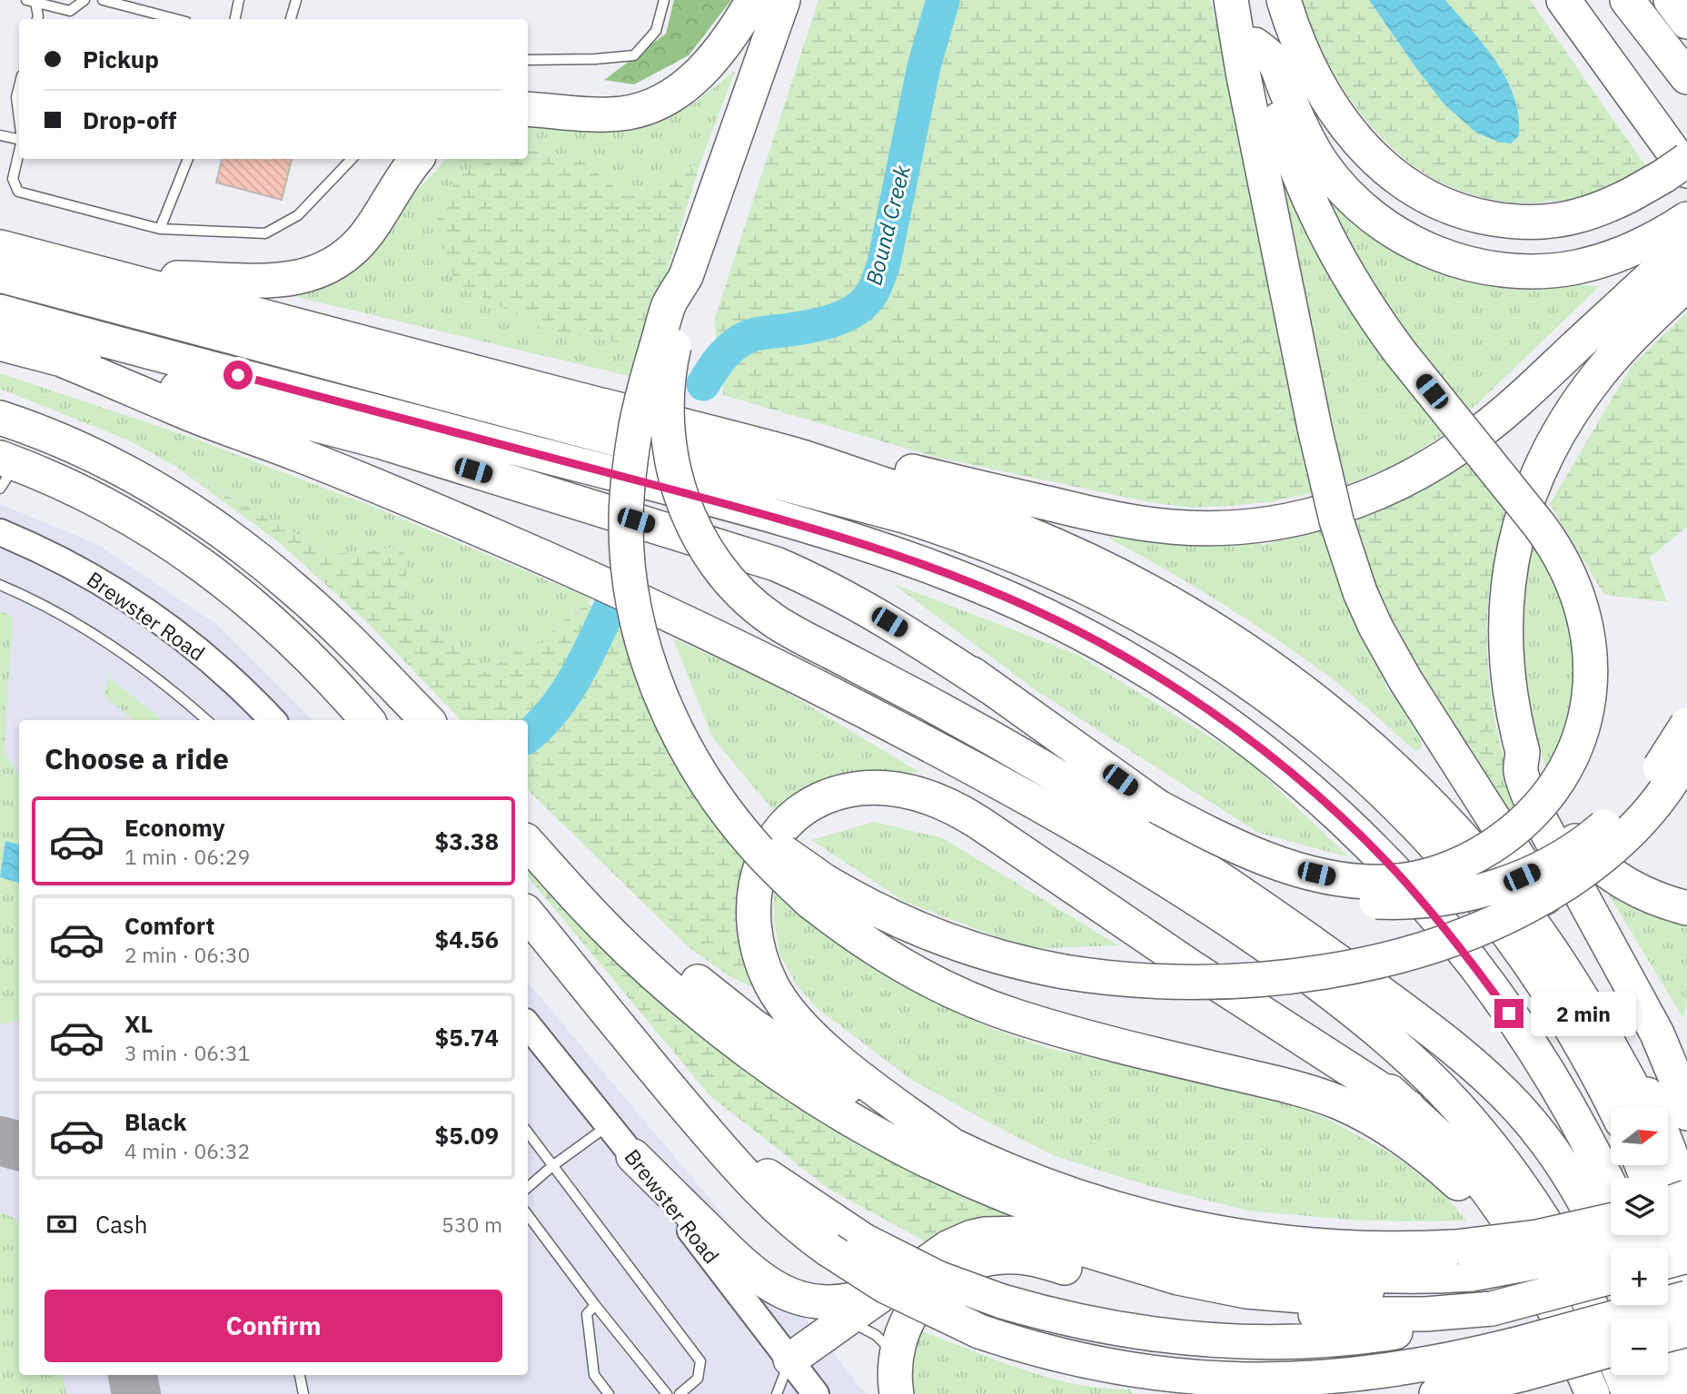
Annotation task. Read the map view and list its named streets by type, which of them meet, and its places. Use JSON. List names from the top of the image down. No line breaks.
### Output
{"streets":{"street":["Brewster Road"]},"water":["Bound Creek"],"north":"right","page":{"banner":["Pickup","Drop-off"],"heading":"Choose a ride","list":[{"name":"Economy","note":"1 min · 06:29","value":"$3.38"},{"name":"Comfort","note":"2 min · 06:30","value":"$4.56"},{"name":"XL","note":"3 min · 06:31","value":"$5.74"},{"name":"Black","note":"4 min · 06:32","value":"$5.09"}],"bubble":"2 min","map_buttons":["+","−"],"pay":["Cash","530 m"],"buttons":"Confirm"}}
